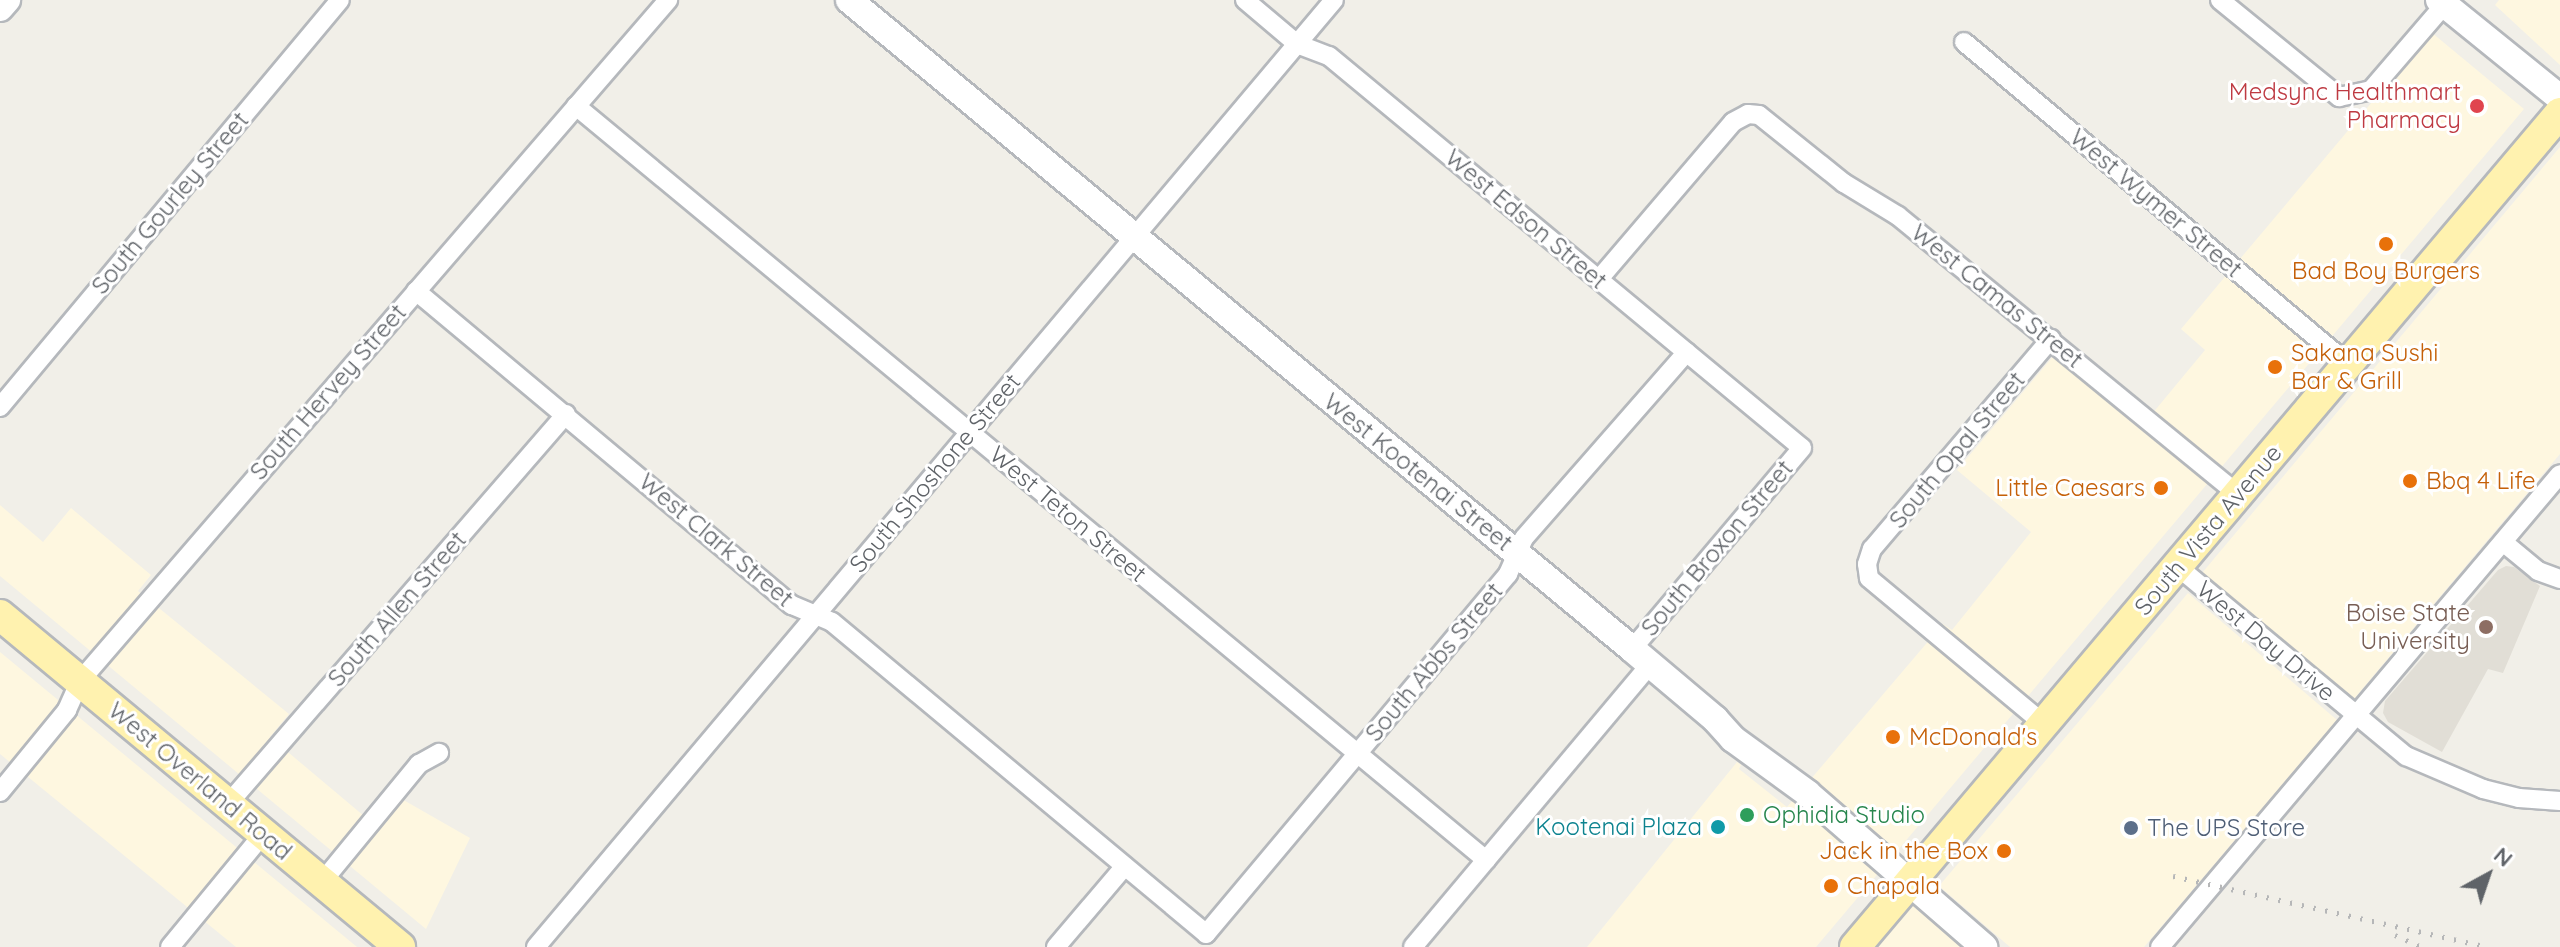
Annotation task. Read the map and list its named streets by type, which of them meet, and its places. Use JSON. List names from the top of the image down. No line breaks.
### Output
{"streets":{"main road":["South Vista Avenue","West Overland Road"],"street":["South Gourley Street","West Wymer Street","West Edson Street","West Camas Street","South Hervey Street","South Opal Street","West Kootenai Street","South Shoshone Street","West Teton Street","West Clark Street","South Broxon Street","South Allen Street","West Day Drive","South Abbs Street"]},"crossings":[["West Wymer Street","South Vista Avenue"],["West Edson Street","West Camas Street"],["West Edson Street","South Shoshone Street"],["West Edson Street","South Broxon Street"],["West Edson Street","South Abbs Street"],["West Camas Street","South Opal Street"],["West Camas Street","South Vista Avenue"],["South Hervey Street","West Teton Street"],["South Hervey Street","West Clark Street"],["South Hervey Street","West Overland Road"],["South Opal Street","South Vista Avenue"],["West Kootenai Street","South Shoshone Street"],["West Kootenai Street","South Vista Avenue"],["West Kootenai Street","South Broxon Street"],["West Kootenai Street","South Abbs Street"],["South Shoshone Street","West Teton Street"],["South Shoshone Street","West Clark Street"],["West Teton Street","South Broxon Street"],["West Teton Street","South Abbs Street"],["South Vista Avenue","West Day Drive"],["West Clark Street","South Allen Street"],["West Clark Street","South Abbs Street"],["South Allen Street","West Overland Road"]],"places":["Medsync Healthmart Pharmacy","Bad Boy Burgers","Sakana Sushi Bar & Grill","Bbq 4 Life","Little Caesars","Boise State University","McDonald's","Ophidia Studio","Kootenai Plaza","The UPS Store","Jack in the Box","Chapala"],"north":"top right"}
